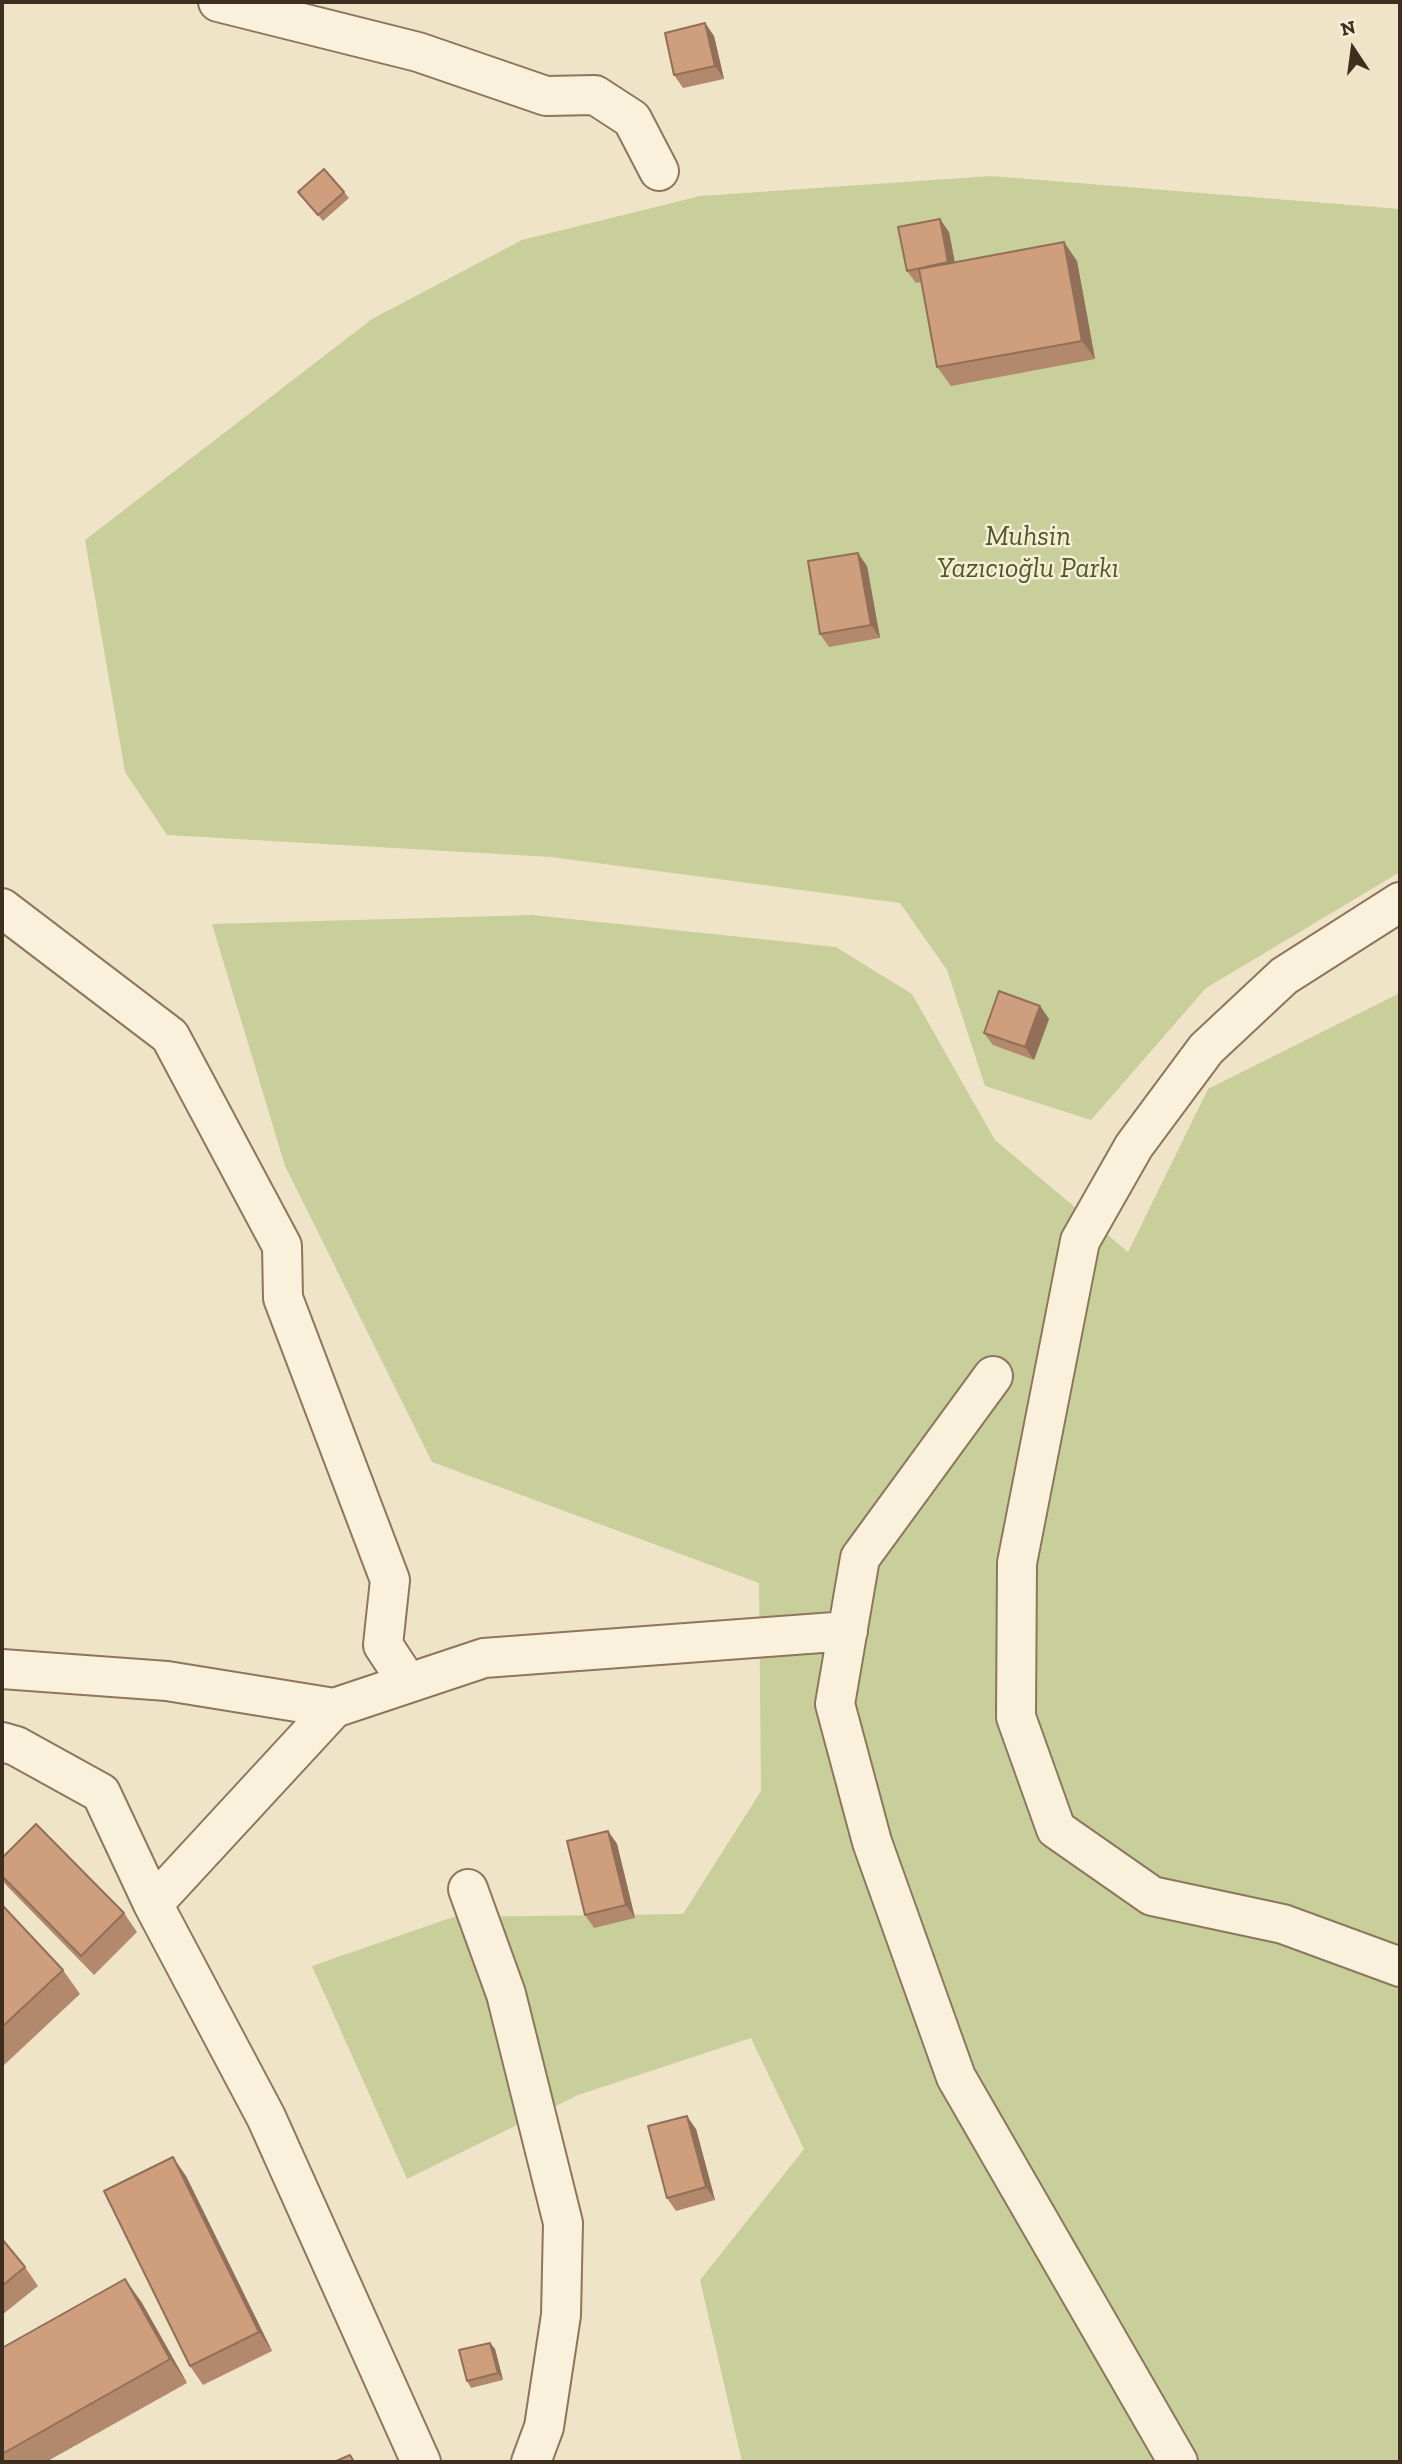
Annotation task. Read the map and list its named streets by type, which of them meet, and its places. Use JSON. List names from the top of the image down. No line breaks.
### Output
{"parks":["Muhsin Yazıcıoğlu Parkı"],"north":"top"}
